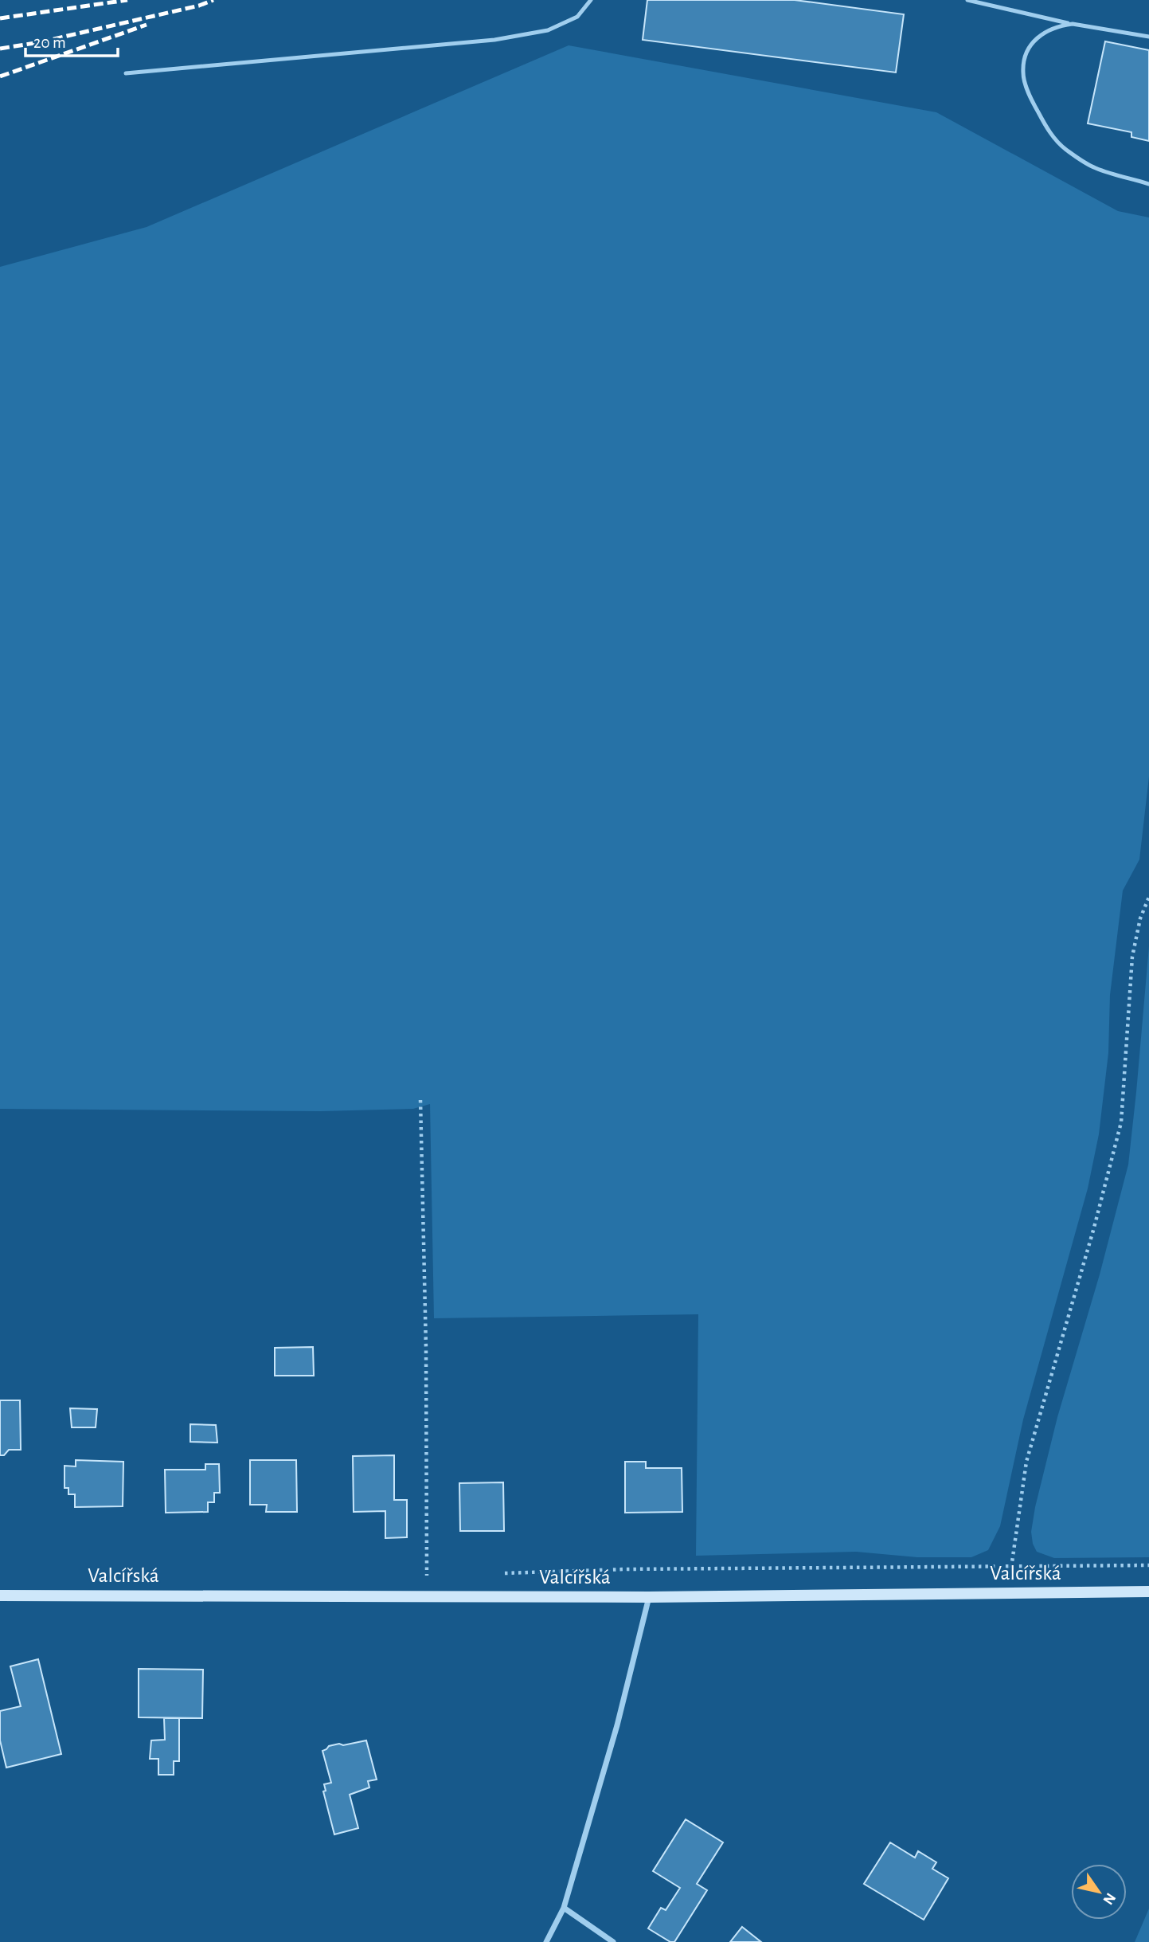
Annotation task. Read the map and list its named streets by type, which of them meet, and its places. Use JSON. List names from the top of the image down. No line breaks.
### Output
{"streets":{"main road":["Valcířská"]},"scale_bar":"20 m","north":"bottom right"}
